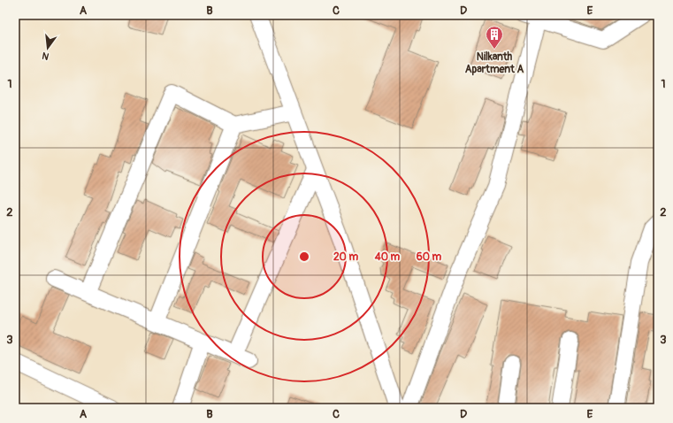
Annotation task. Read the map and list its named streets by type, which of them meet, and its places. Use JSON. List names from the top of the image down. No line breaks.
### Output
{"places":{"building":["Nilkanth Apartment A"]},"north":"bottom","grid":{"columns":["A","B","C","D","E"],"rows":["1","2","3"]},"rings":["20 m","40 m","60 m"]}
